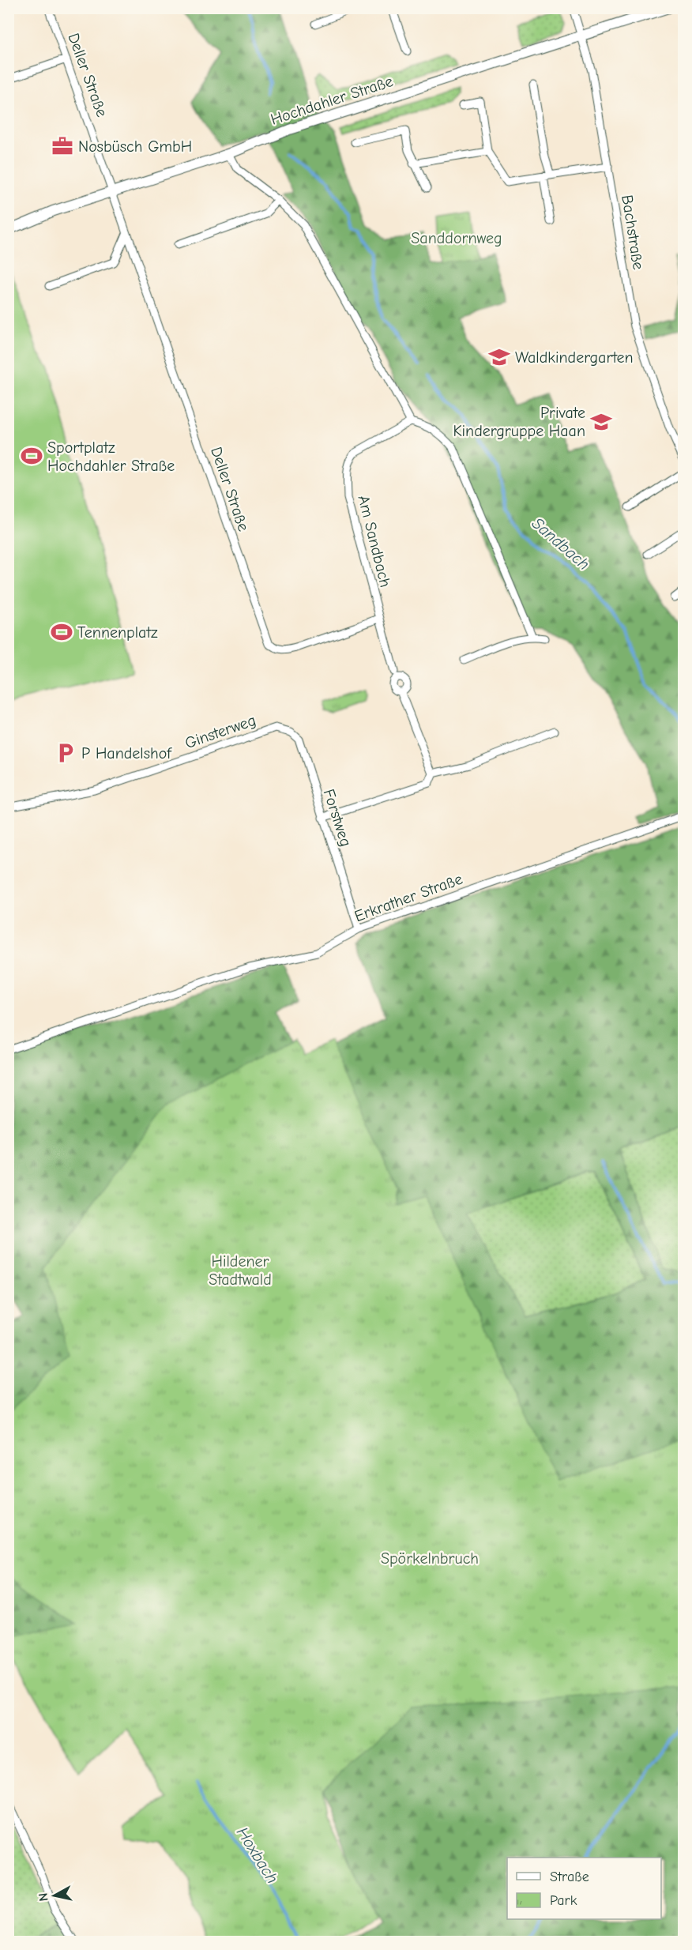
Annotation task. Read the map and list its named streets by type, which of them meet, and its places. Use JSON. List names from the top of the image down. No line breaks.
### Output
{"streets":{"street":["Deller Straße","Hochdahler Straße","Bachstraße","Am Sandbach","Ginsterweg","Forstweg","Erkrather Straße"]},"crossings":[["Deller Straße","Hochdahler Straße"],["Deller Straße","Am Sandbach"],["Hochdahler Straße","Bachstraße"],["Ginsterweg","Forstweg"],["Forstweg","Erkrather Straße"]],"water":["Sandbach","Hoxbach"],"parks":["Sanddornweg","Hildener Stadtwald","Spörkelnbruch"],"places":{"office":["Nosbüsch GmbH"],"school or university":["Waldkindergarten","Private Kindergruppe Haan"],"sports":["Sportplatz Hochdahler Straße","Tennenplatz"],"parking":["P Handelshof"]},"legend":["Straße","Park"],"north":"left"}
